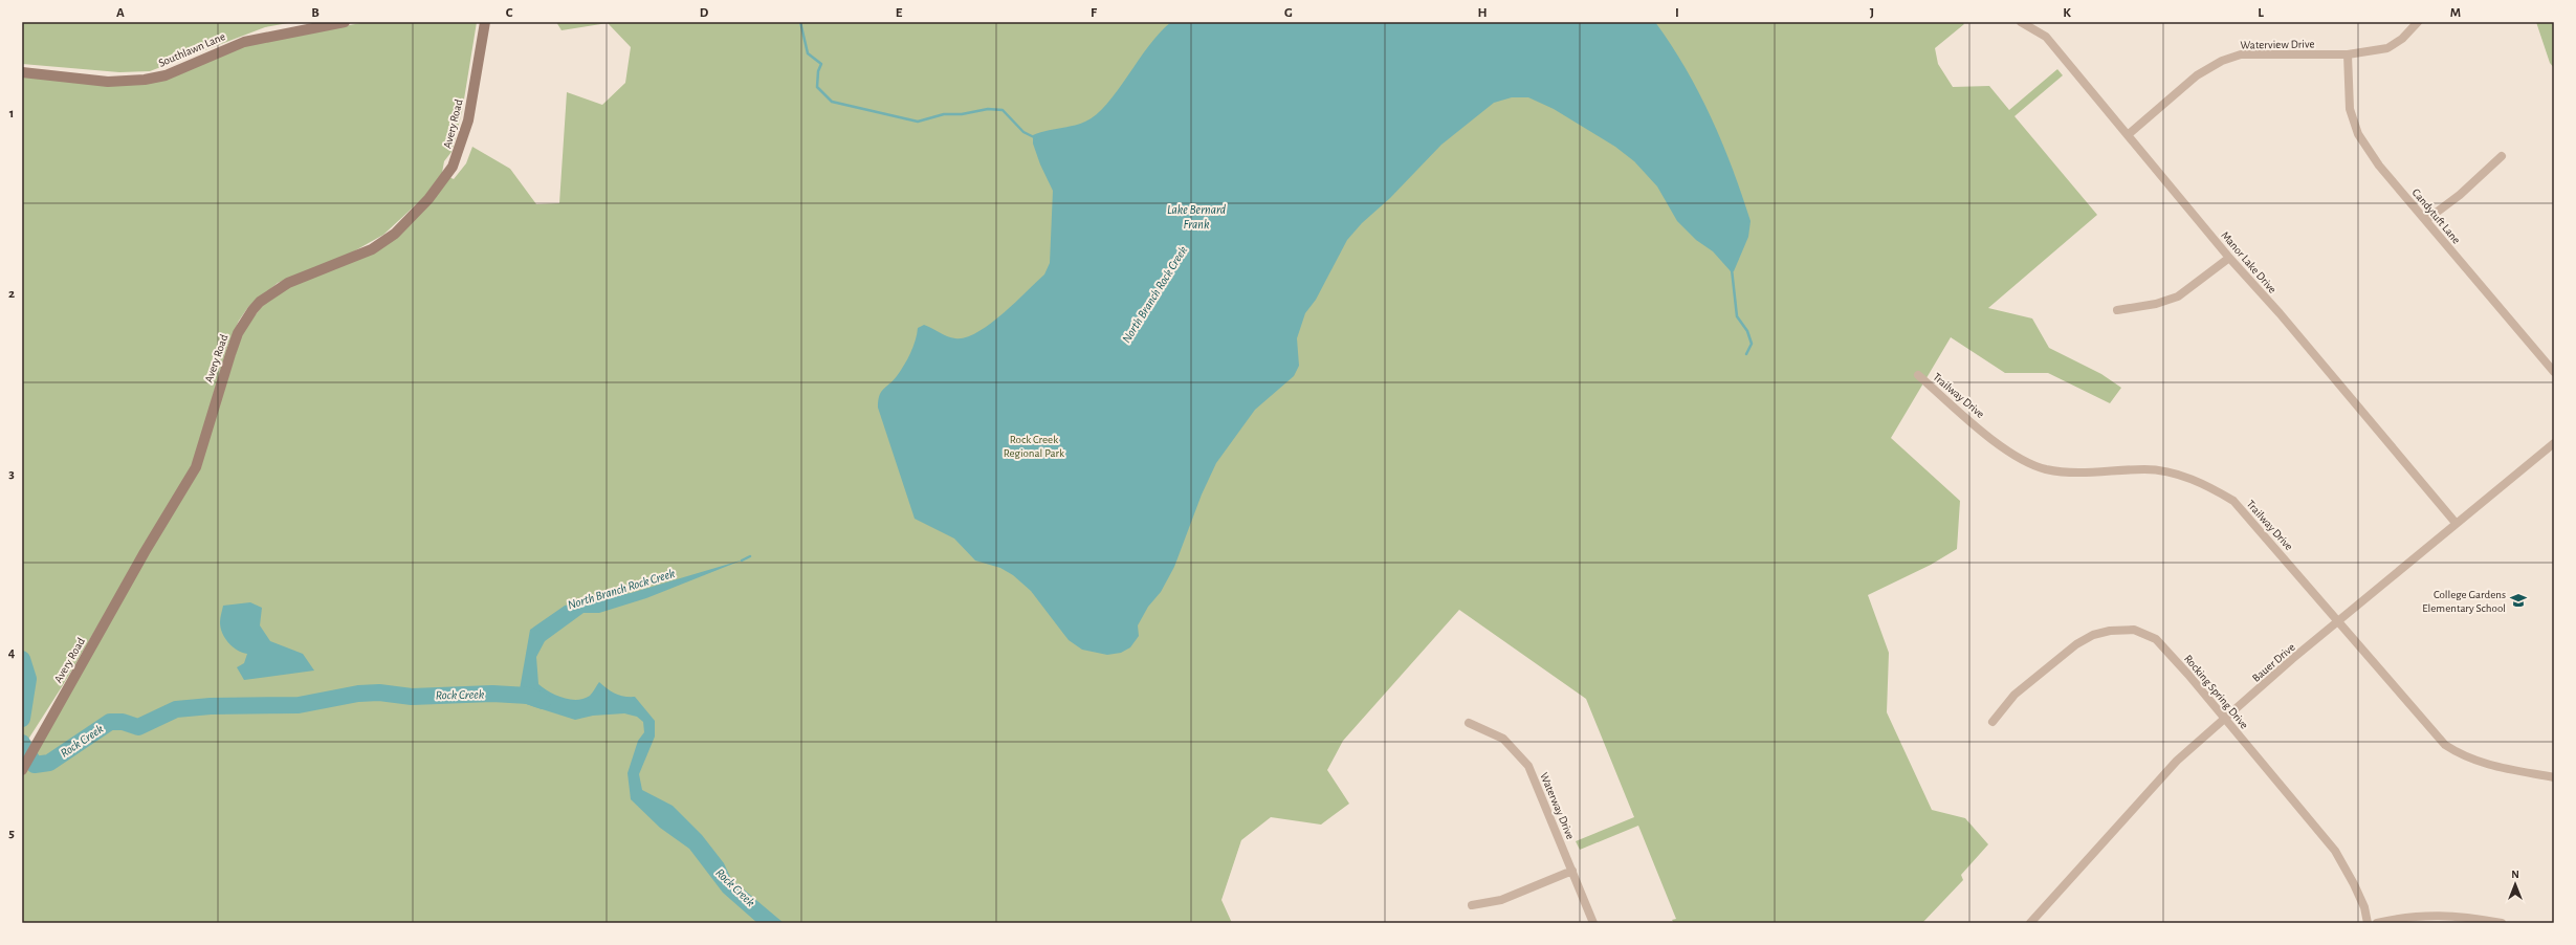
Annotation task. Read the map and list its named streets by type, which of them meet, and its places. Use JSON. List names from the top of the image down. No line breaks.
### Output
{"streets":{"street":["Waterview Drive","Southlawn Lane","Avery Road","Candytuft Lane","Manor Lake Drive","Trailway Drive","Bauer Drive","Rocking Spring Drive","Waterway Drive"]},"crossings":[["Waterview Drive","Candytuft Lane"],["Waterview Drive","Manor Lake Drive"],["Manor Lake Drive","Bauer Drive"],["Trailway Drive","Bauer Drive"],["Bauer Drive","Rocking Spring Drive"]],"water":["Lake Bernard Frank","North Branch Rock Creek","Rock Creek"],"parks":["Rock Creek Regional Park"],"places":{"school or university":["College Gardens Elementary School"]},"north":"top","grid":{"columns":["A","B","C","D","E","F","G","H","I","J","K","L","M"],"rows":["1","2","3","4","5"]}}
